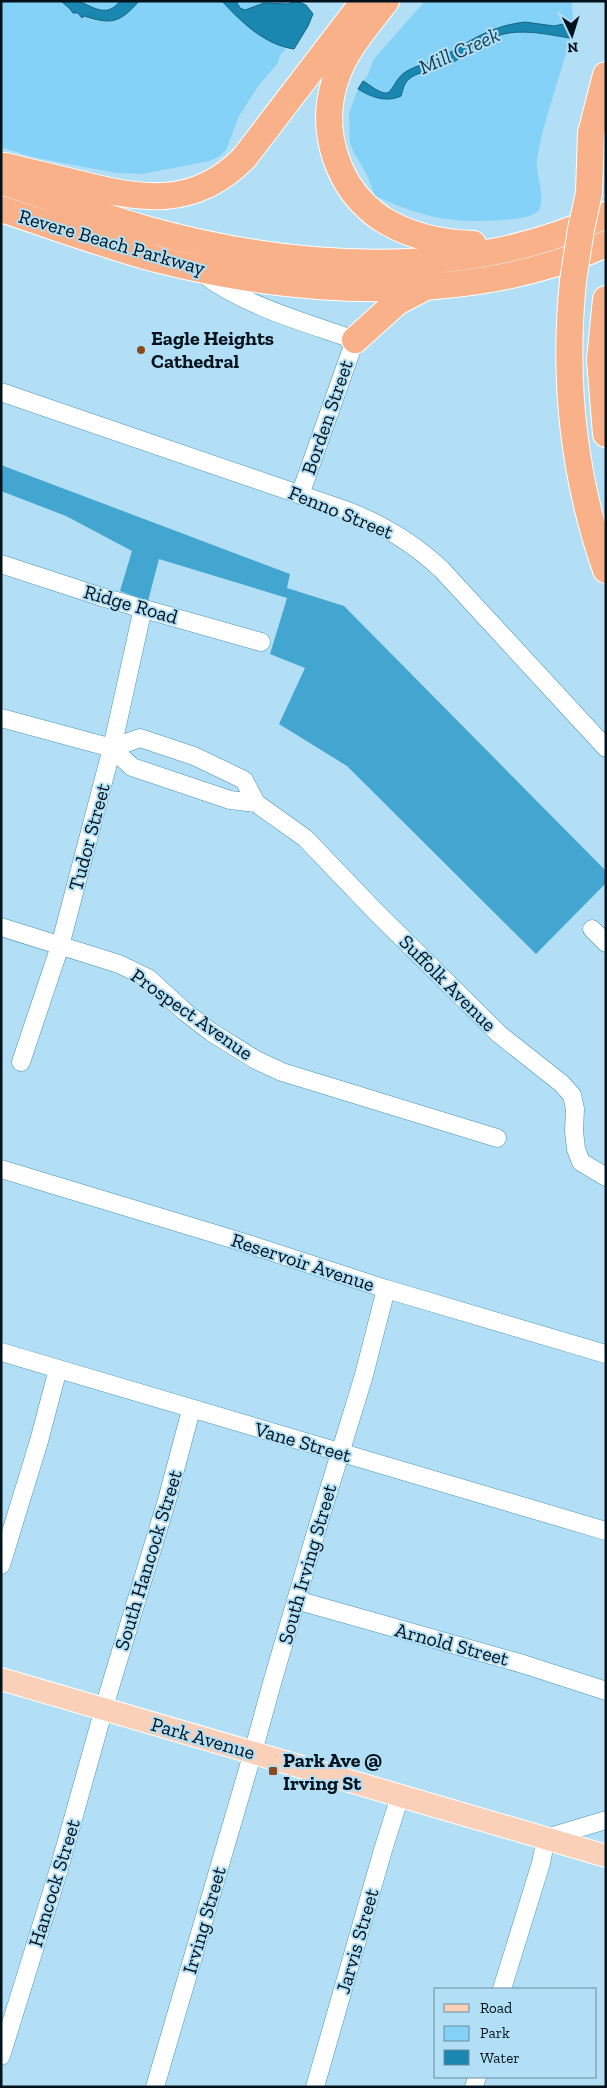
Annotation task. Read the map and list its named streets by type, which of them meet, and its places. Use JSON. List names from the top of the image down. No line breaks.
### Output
{"streets":{"highway":["Revere Beach Parkway"],"main road":["Park Avenue"],"street":["Borden Street","Fenno Street","Ridge Road","Tudor Street","Suffolk Avenue","Prospect Avenue","Reservoir Avenue","Vane Street","South Hancock Street","South Irving Street","Arnold Street","Hancock Street","Irving Street","Jarvis Street"]},"crossings":[["Borden Street","Fenno Street"],["Ridge Road","Tudor Street"],["Tudor Street","Suffolk Avenue"],["Tudor Street","Prospect Avenue"],["Reservoir Avenue","South Irving Street"],["Vane Street","South Hancock Street"],["Vane Street","South Irving Street"],["South Hancock Street","Park Avenue"],["South Hancock Street","Hancock Street"],["South Irving Street","Arnold Street"],["South Irving Street","Park Avenue"],["South Irving Street","Irving Street"],["Park Avenue","Hancock Street"],["Park Avenue","Irving Street"],["Park Avenue","Jarvis Street"]],"water":["Mill Creek"],"places":{"other":["Eagle Heights Cathedral"],"transit":["Park Ave @ Irving St"]},"legend":["Road","Park","Water"],"north":"bottom"}
